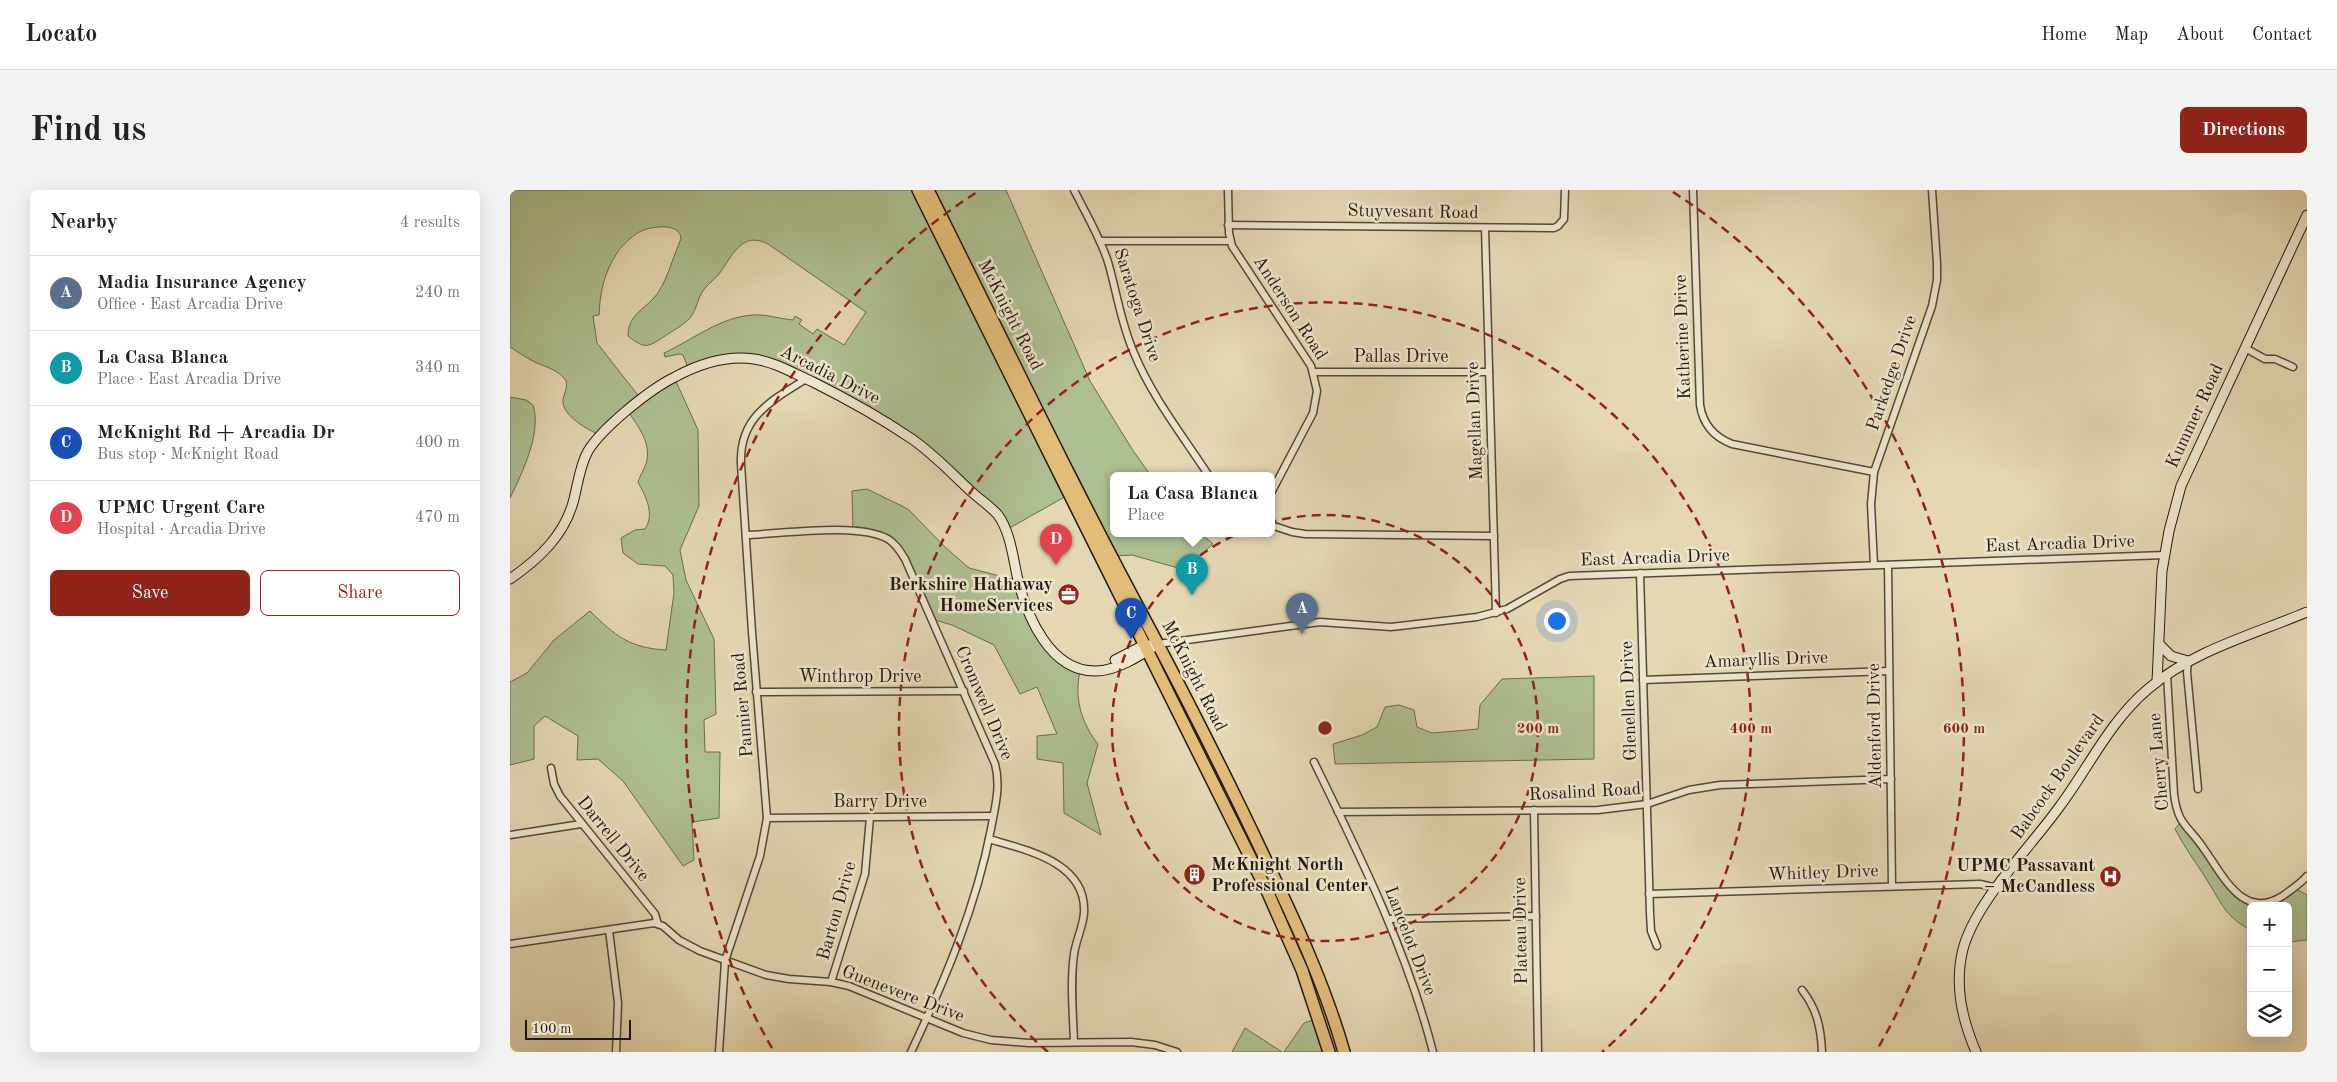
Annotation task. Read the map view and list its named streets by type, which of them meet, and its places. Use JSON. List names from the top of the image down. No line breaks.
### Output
{"streets":{"highway":["McKnight Road"],"street":["Stuyvesant Road","Saratoga Drive","Anderson Road","Katherine Drive","Pallas Drive","Parkedge Drive","Arcadia Drive","Kummer Road","Magellan Drive","East Arcadia Drive","Amaryllis Drive","Winthrop Drive","Glenellen Drive","Cromwell Drive","Pannier Road","Aldenford Drive","Cherry Lane","Babcock Boulevard","Rosalind Road","Barry Drive","Darrell Drive","Whitley Drive","Barton Drive","Plateau Drive","Lancelot Drive","Guenevere Drive"]},"crossings":[["Stuyvesant Road","Anderson Road"],["Stuyvesant Road","Magellan Drive"],["Anderson Road","Pallas Drive"],["McKnight Road","Arcadia Drive"],["McKnight Road","East Arcadia Drive"],["Katherine Drive","Parkedge Drive"],["Pallas Drive","Magellan Drive"],["Parkedge Drive","East Arcadia Drive"],["Arcadia Drive","East Arcadia Drive"],["Arcadia Drive","Pannier Road"],["Kummer Road","East Arcadia Drive"],["Kummer Road","Babcock Boulevard"],["Magellan Drive","East Arcadia Drive"],["East Arcadia Drive","Glenellen Drive"],["East Arcadia Drive","Aldenford Drive"],["Amaryllis Drive","Glenellen Drive"],["Amaryllis Drive","Aldenford Drive"],["Winthrop Drive","Cromwell Drive"],["Winthrop Drive","Pannier Road"],["Glenellen Drive","Rosalind Road"],["Glenellen Drive","Whitley Drive"],["Cromwell Drive","Pannier Road"],["Cromwell Drive","Barry Drive"],["Cromwell Drive","Guenevere Drive"],["Pannier Road","Barry Drive"],["Pannier Road","Guenevere Drive"],["Aldenford Drive","Rosalind Road"],["Aldenford Drive","Whitley Drive"],["Cherry Lane","Babcock Boulevard"],["Babcock Boulevard","Whitley Drive"],["Rosalind Road","Plateau Drive"],["Rosalind Road","Lancelot Drive"],["Barry Drive","Barton Drive"],["Darrell Drive","Guenevere Drive"],["Barton Drive","Guenevere Drive"]],"places":{"office":["Berkshire Hathaway HomeServices"],"building":["McKnight North Professional Center"],"hospital":["UPMC Passavant – McCandless"]},"scale_bar":"100 m","page":{"header":"Locato","nav":["Home","Map","About","Contact"],"buttons":["Directions",["Save","Share"]],"title":"Find us","heading":["Nearby","4 results"],"list":[{"mark":"A","name":"Madia Insurance Agency","note":"Office · East Arcadia Drive","value":"240 m"},{"mark":"B","name":"La Casa Blanca","note":"Place · East Arcadia Drive","value":"340 m"},{"mark":"C","name":"McKnight Rd + Arcadia Dr","note":"Bus stop · McKnight Road","value":"400 m"},{"mark":"D","name":"UPMC Urgent Care","note":"Hospital · Arcadia Drive","value":"470 m"}],"popup":["La Casa Blanca","Place"],"pins":["D","B","A","C"],"map_buttons":["+","−"],"scale":"100 m"},"rings":["200 m","400 m","600 m"]}
